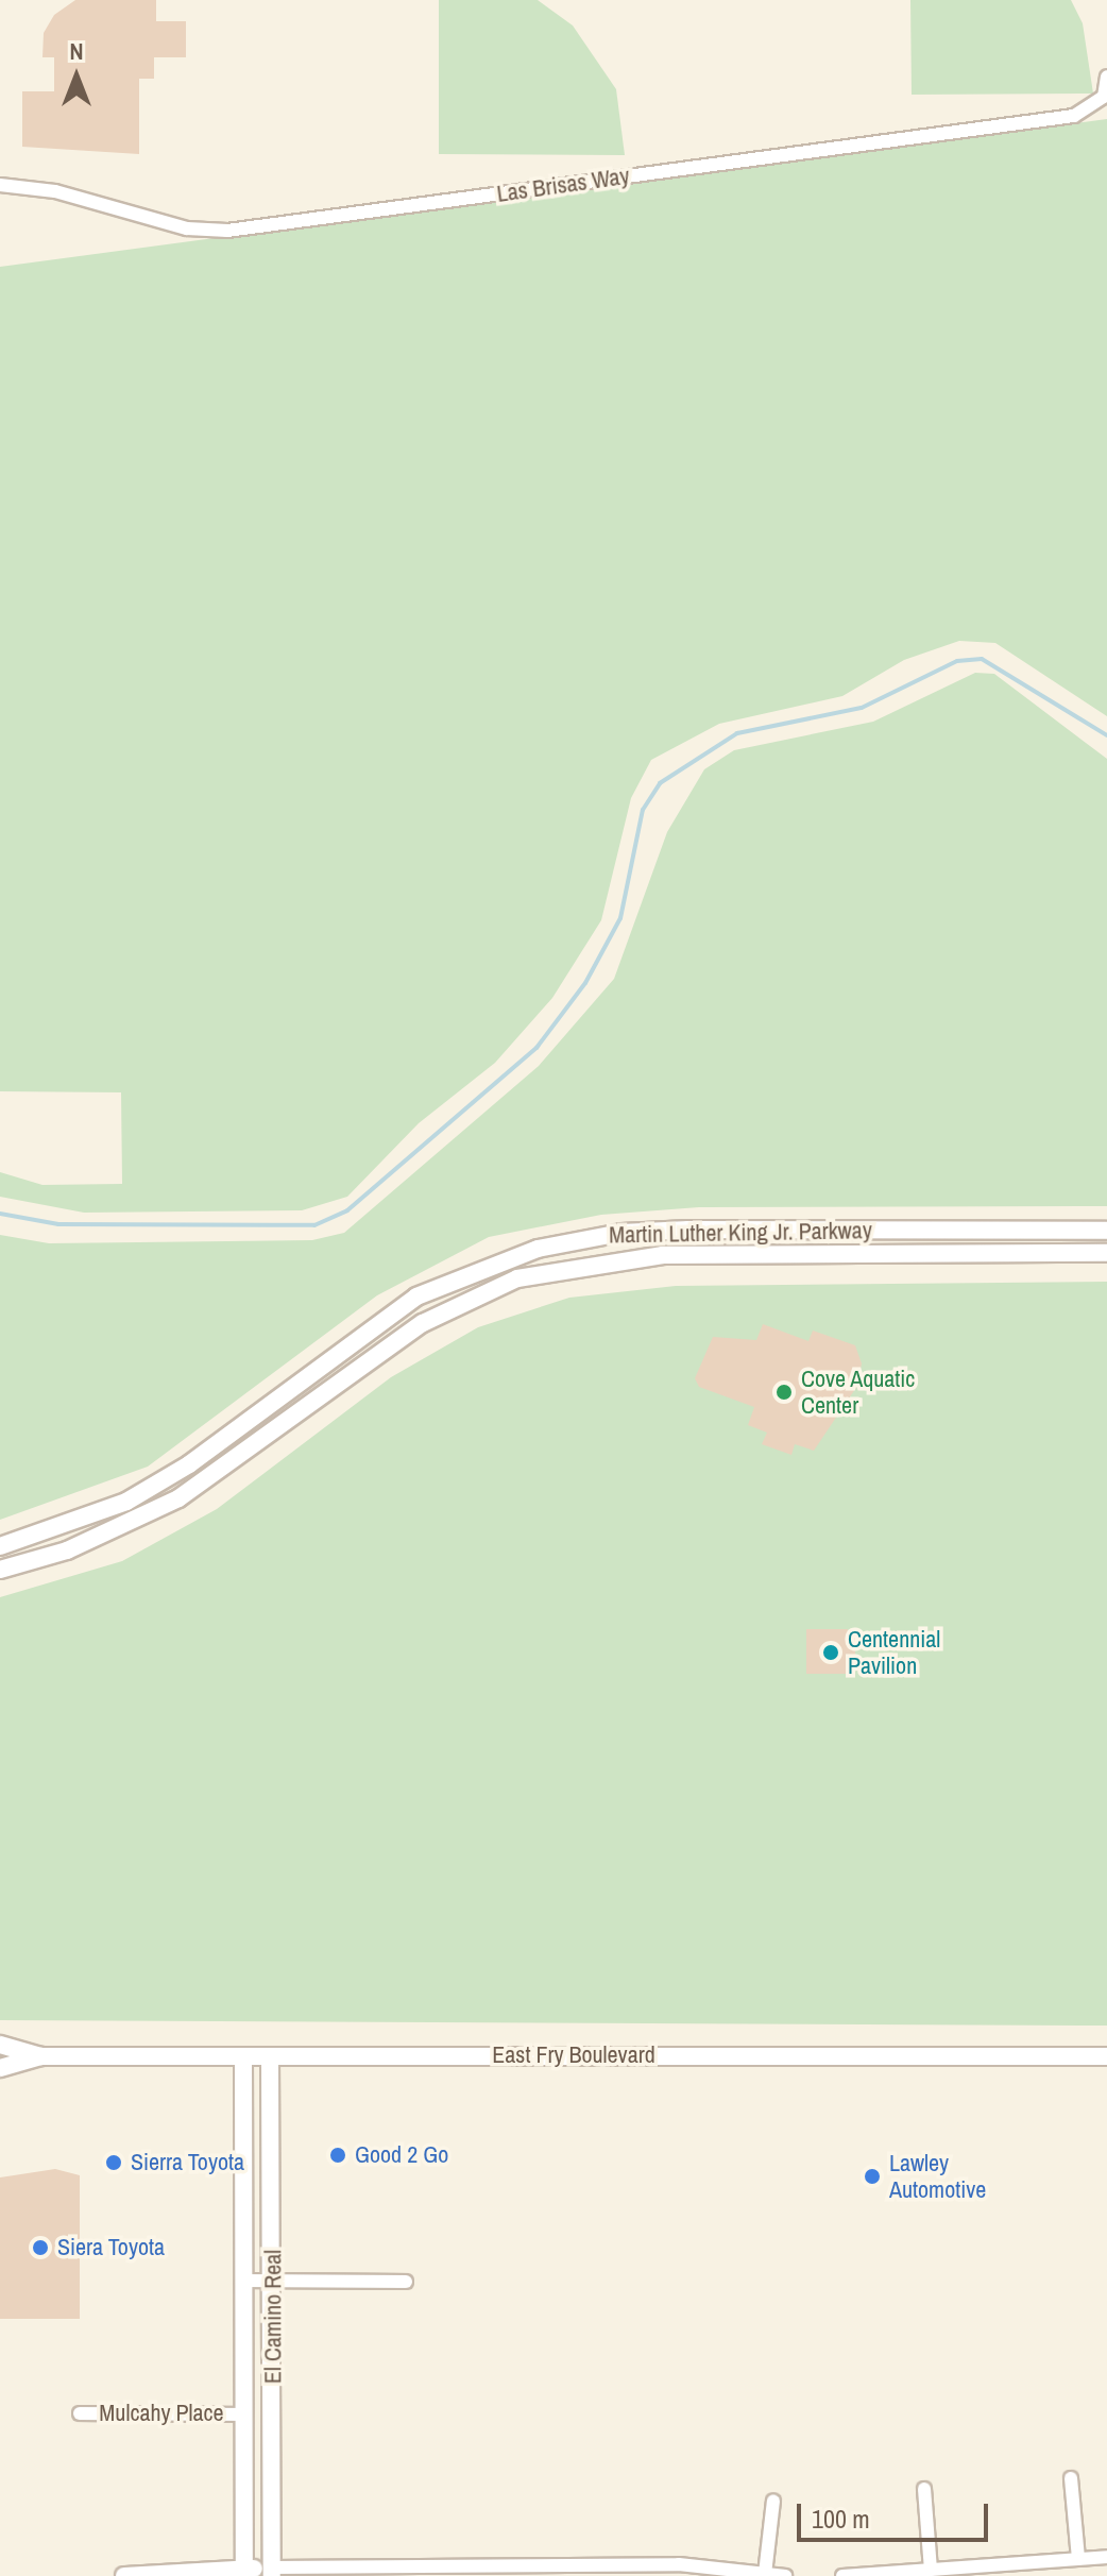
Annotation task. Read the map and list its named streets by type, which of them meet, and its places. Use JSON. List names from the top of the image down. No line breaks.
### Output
{"streets":{"street":["Las Brisas Way","Martin Luther King Jr. Parkway","East Fry Boulevard","El Camino Real","Mulcahy Place"]},"crossings":[["East Fry Boulevard","El Camino Real"],["El Camino Real","Mulcahy Place"]],"places":["Cove Aquatic Center","Centennial Pavilion","Good 2 Go","Sierra Toyota","Lawley Automotive","Siera Toyota"],"scale_bar":"100 m","north":"top"}
